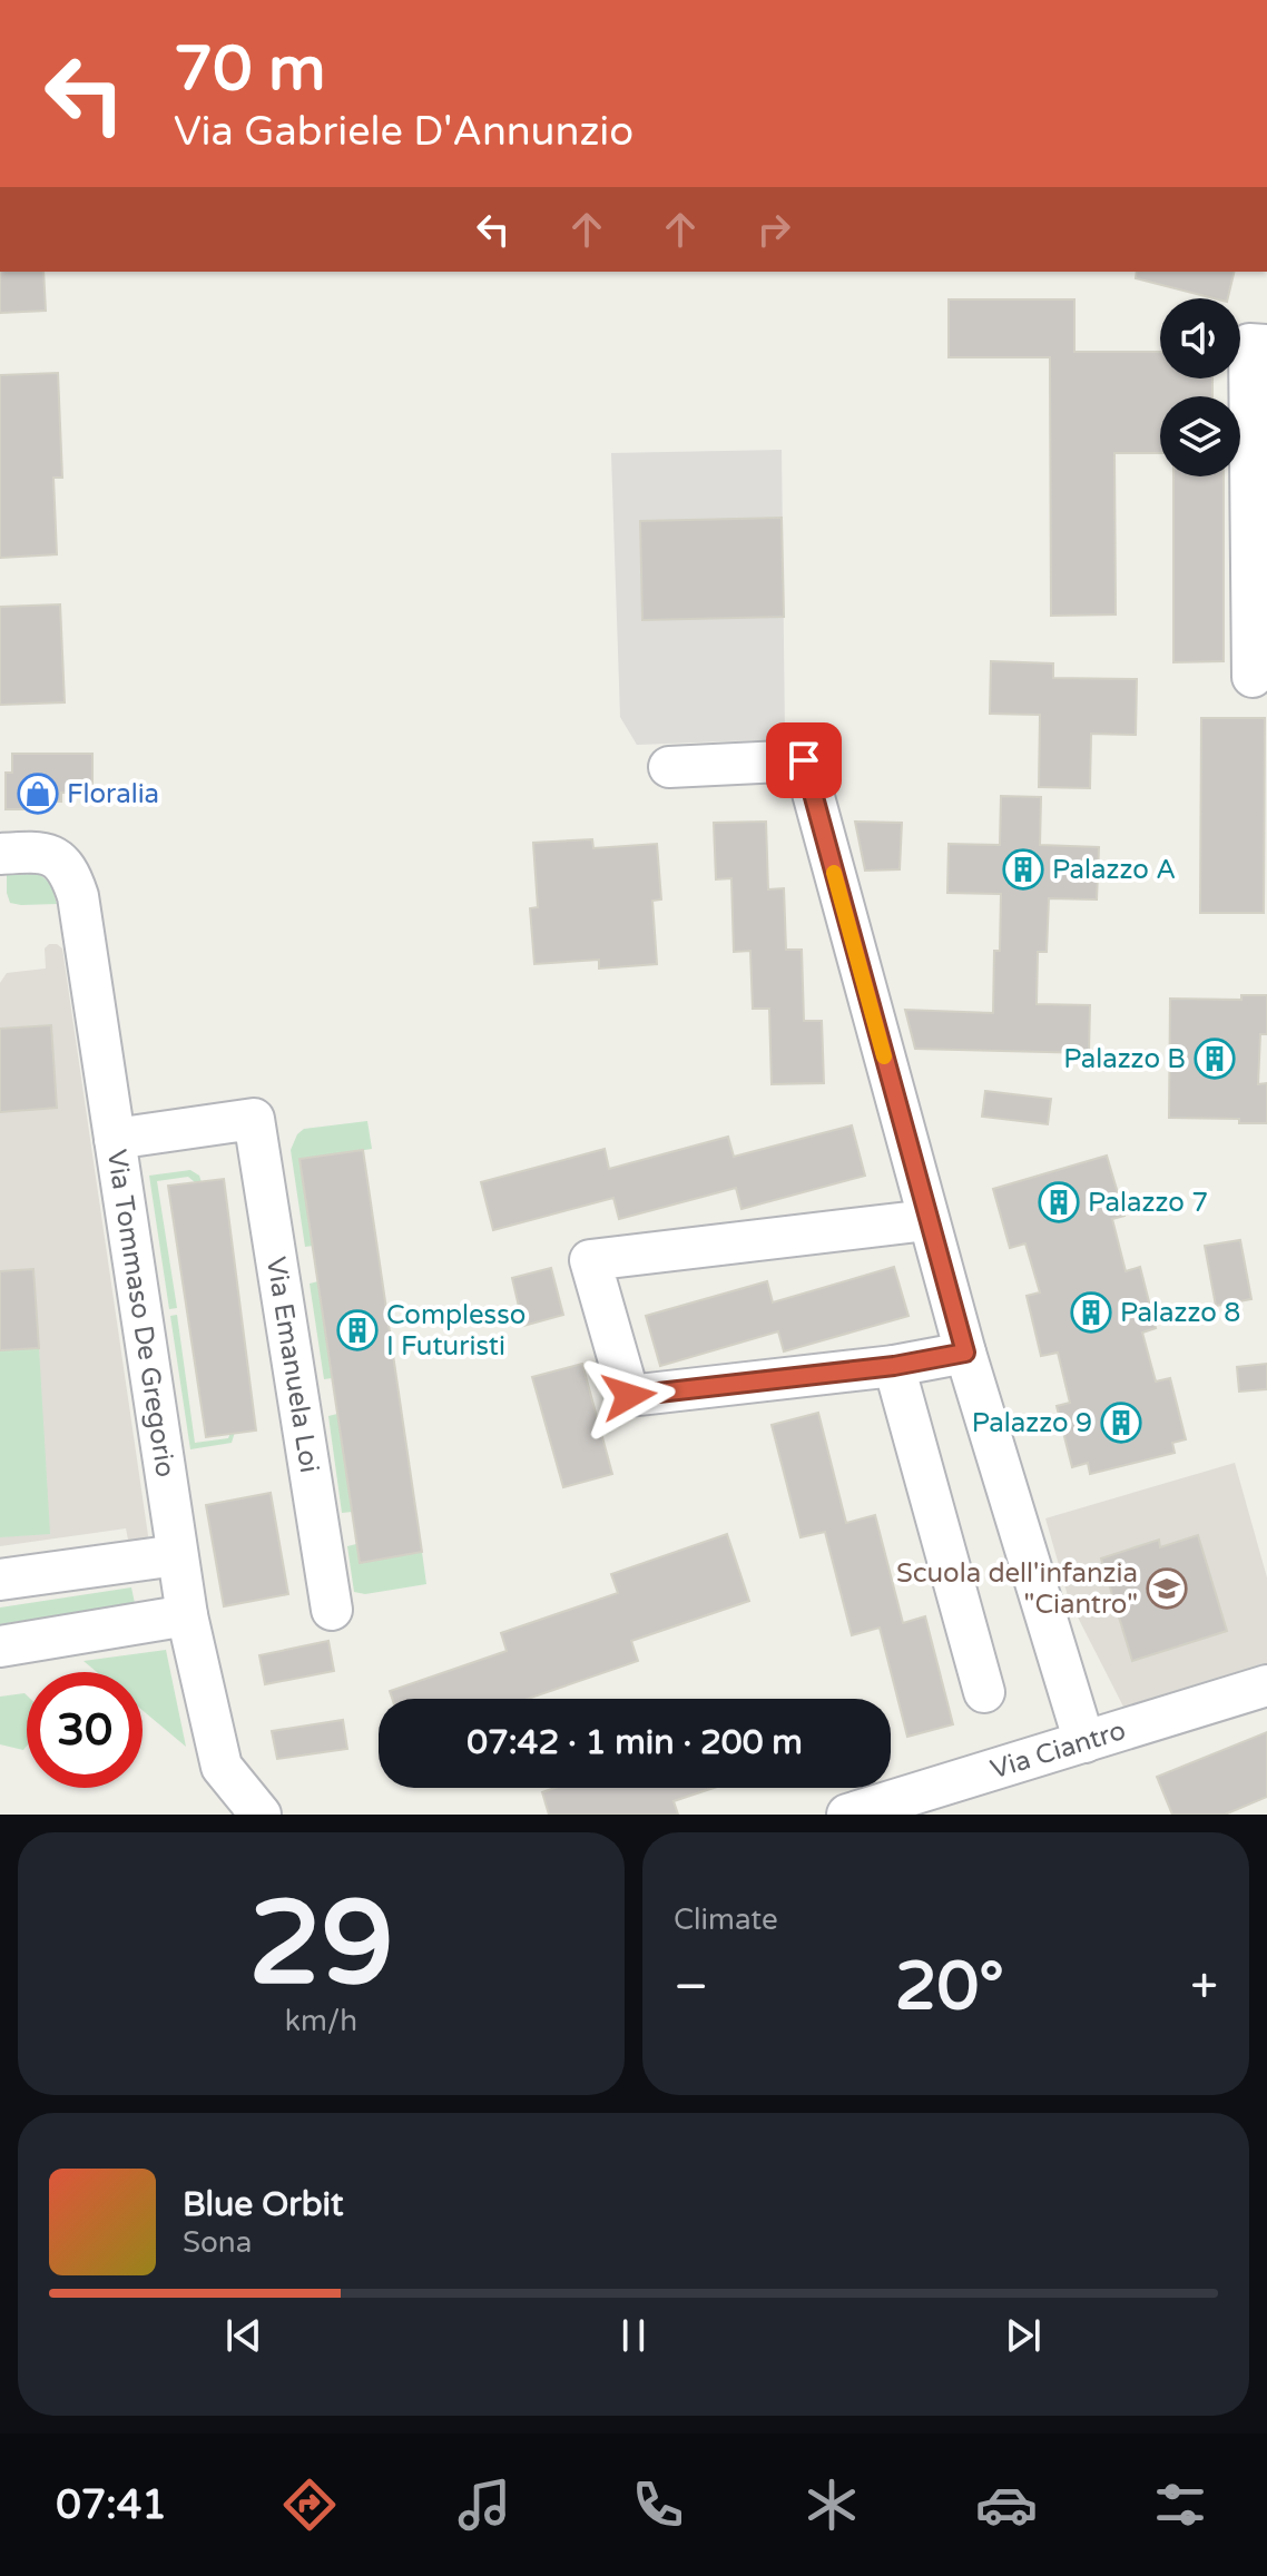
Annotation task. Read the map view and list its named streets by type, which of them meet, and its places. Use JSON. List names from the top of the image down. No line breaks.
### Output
{"streets":{"street":["Via Tommaso De Gregorio","Via Emanuela Loi","Via Ciantro"]},"crossings":[["Via Tommaso De Gregorio","Via Emanuela Loi"]],"places":{"shop":["Floralia"],"building":["Palazzo A","Palazzo B","Palazzo 7","Palazzo 8","Complesso I Futuristi","Palazzo 9"],"school or university":["Scuola dell'infanzia \"Ciantro\""]},"page":{"turn":["70 m","Via Gabriele D'Annunzio"],"limit":"30","trip":"07:42 · 1 min · 200 m","tile":[["29","km/h"],"Climate"],"heat":["−","20°","+"],"song":["Blue Orbit","Sona"],"tabs":"07:41"}}
